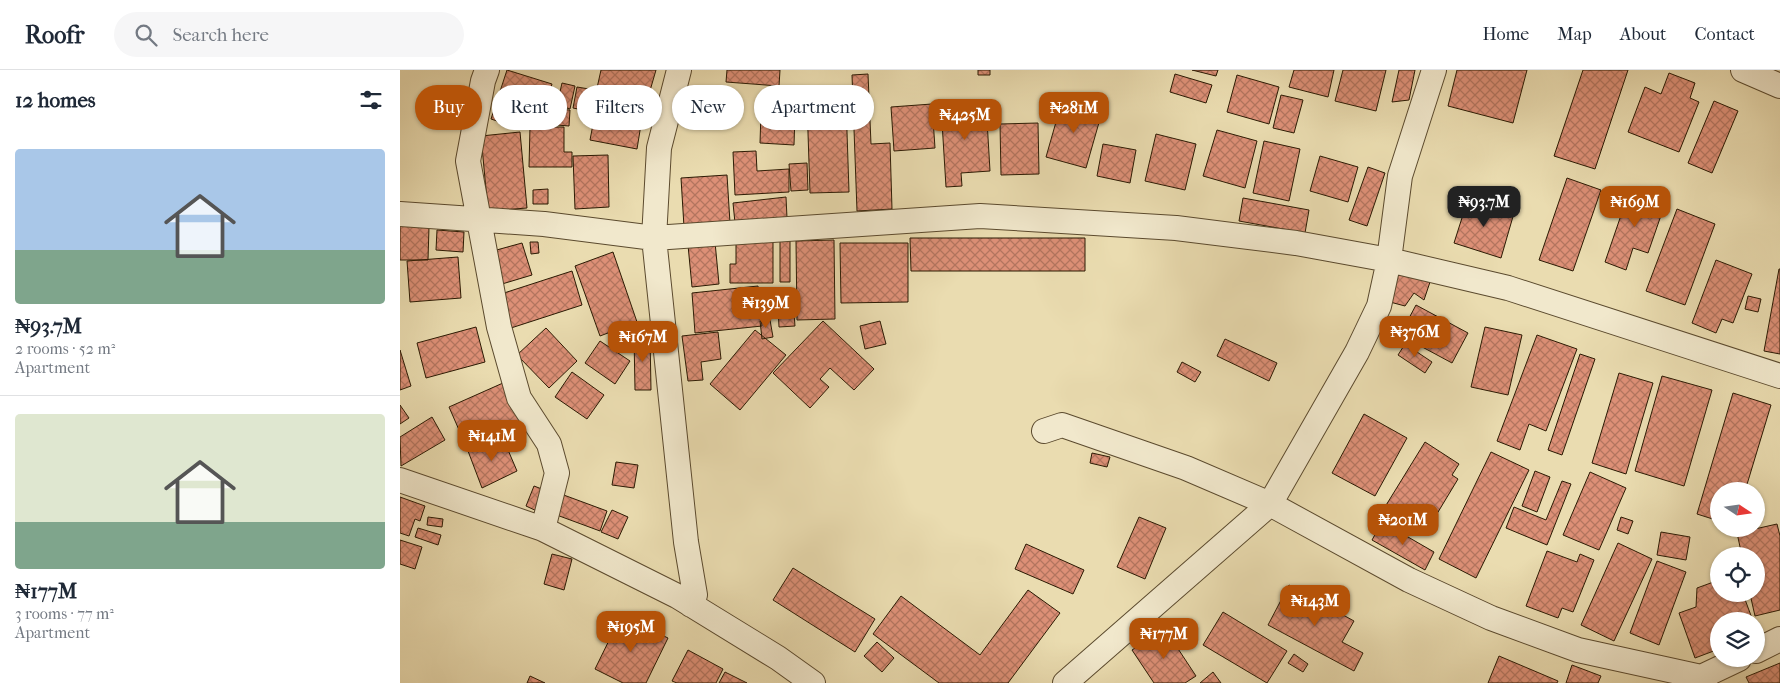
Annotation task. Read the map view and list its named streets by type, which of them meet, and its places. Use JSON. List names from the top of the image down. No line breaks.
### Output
{"north":"right","page":{"header":"Roofr","search":"Search here","nav":["Home","Map","About","Contact"],"heading":"12 homes","chip":["Buy","Rent","Filters","New","Apartment"],"price":["₦281M","₦425M","₦93.7M","₦169M","₦139M","₦376M","₦167M","₦141M","₦201M","₦143M","₦195M","₦177M"],"list":[{"name":"₦93.7M","note":"2 rooms · 52 m² · Apartment"},{"name":"₦177M","note":"3 rooms · 77 m² · Apartment"}]}}
